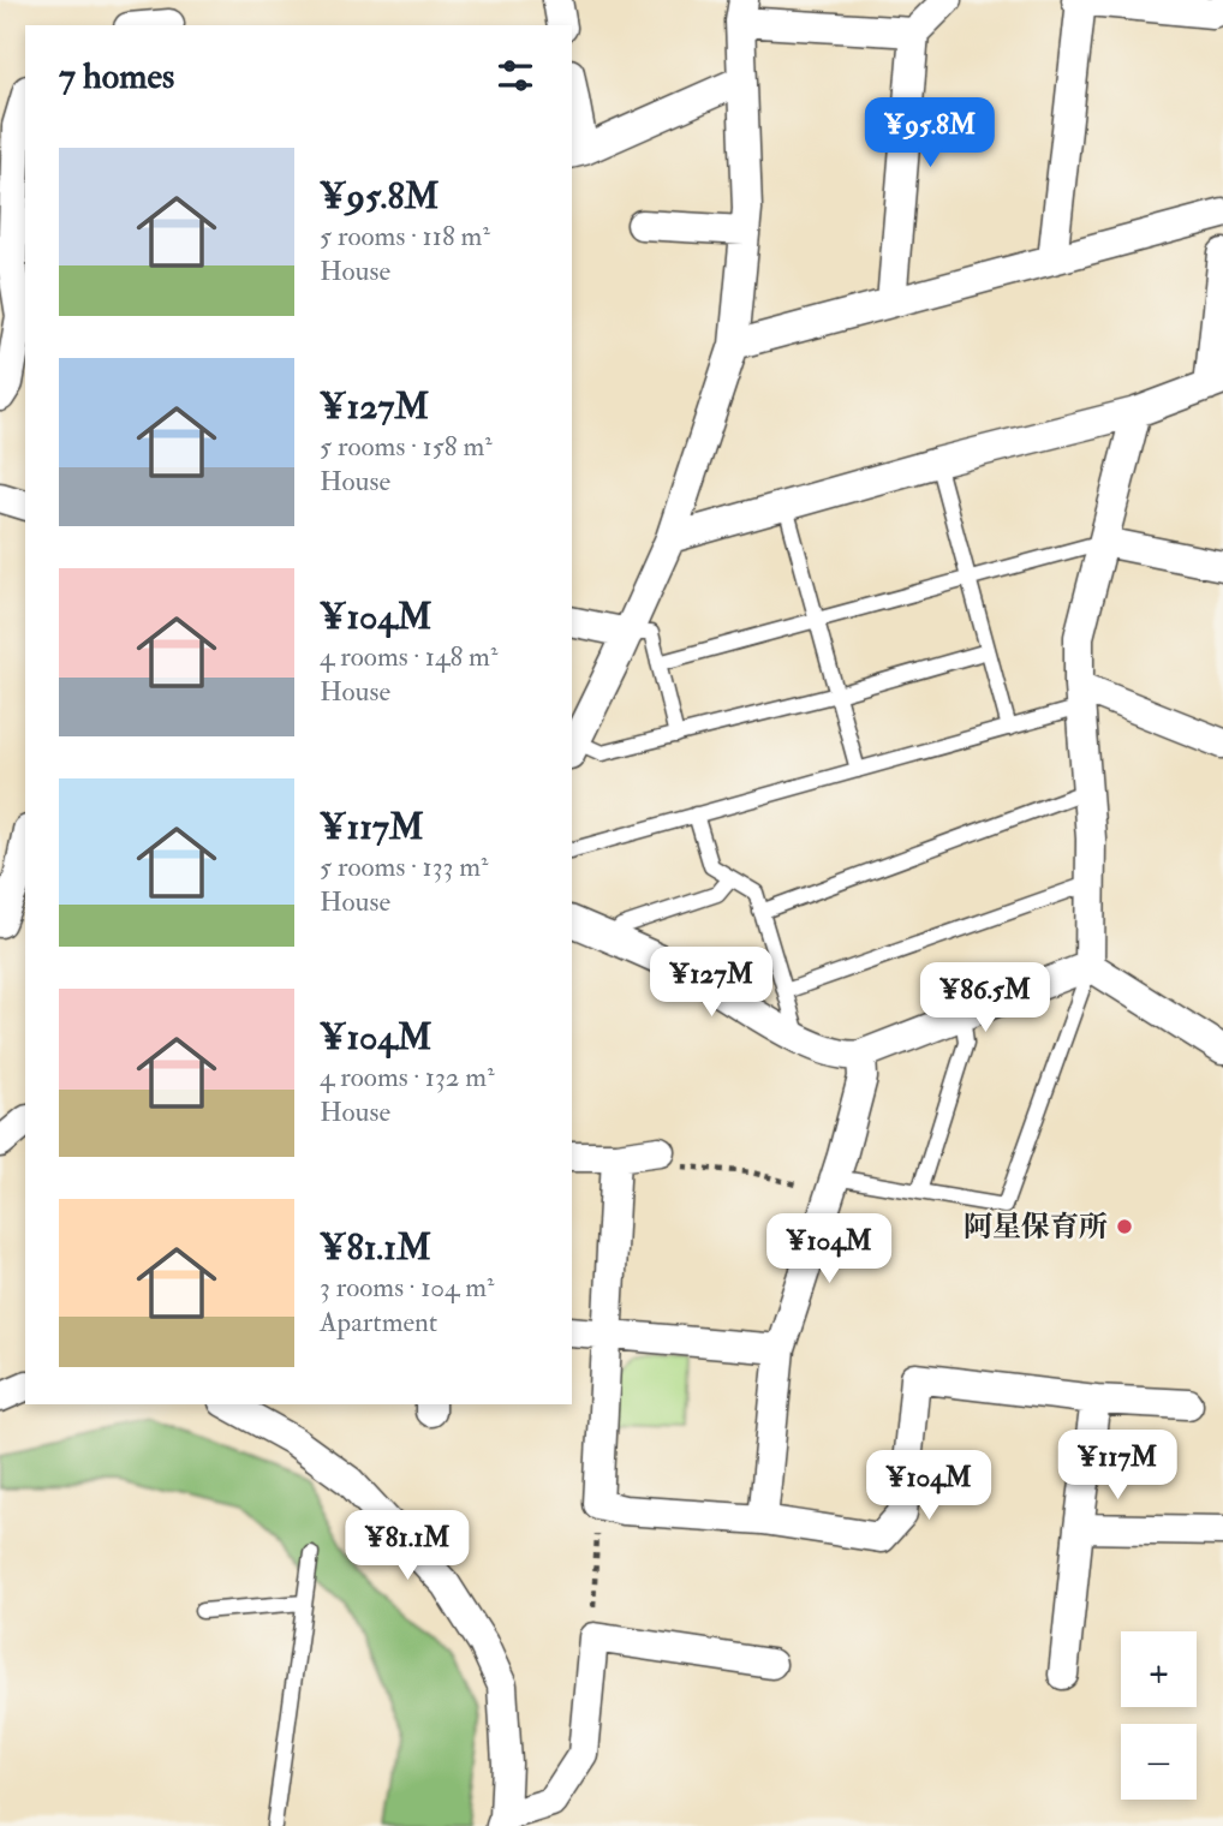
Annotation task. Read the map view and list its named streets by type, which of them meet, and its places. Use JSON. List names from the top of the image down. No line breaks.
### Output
{"places":["阿星保育所"],"page":{"heading":"7 homes","price":["¥95.8M","¥127M","¥86.5M","¥104M","¥117M","¥104M","¥81.1M"],"list":[{"name":"¥95.8M","note":"5 rooms · 118 m² · House"},{"name":"¥127M","note":"5 rooms · 158 m² · House"},{"name":"¥104M","note":"4 rooms · 148 m² · House"},{"name":"¥117M","note":"5 rooms · 133 m² · House"},{"name":"¥104M","note":"4 rooms · 132 m² · House"},{"name":"¥81.1M","note":"3 rooms · 104 m² · Apartment"}],"map_buttons":["+","−"]}}
